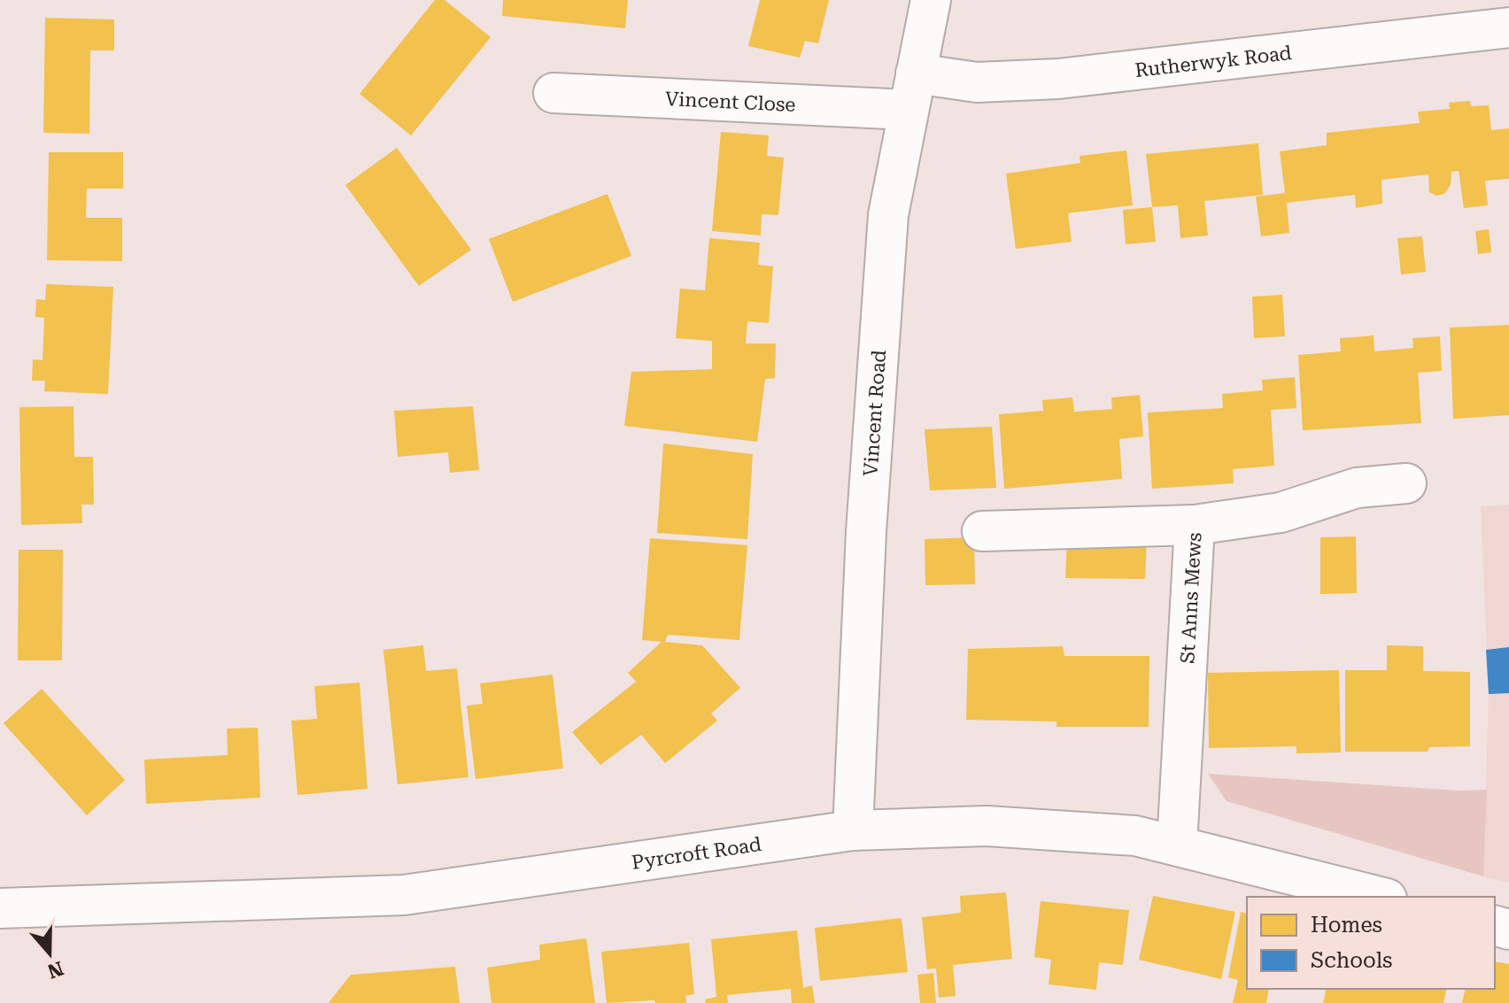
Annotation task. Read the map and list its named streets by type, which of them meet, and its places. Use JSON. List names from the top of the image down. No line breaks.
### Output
{"streets":{"street":["Rutherwyk Road","Vincent Close","Vincent Road","St Anns Mews","Pyrcroft Road"]},"crossings":[["Rutherwyk Road","Vincent Close"],["Rutherwyk Road","Vincent Road"],["Vincent Close","Vincent Road"],["Vincent Road","Pyrcroft Road"],["St Anns Mews","Pyrcroft Road"]],"legend":["Homes","Schools"],"north":"bottom"}
